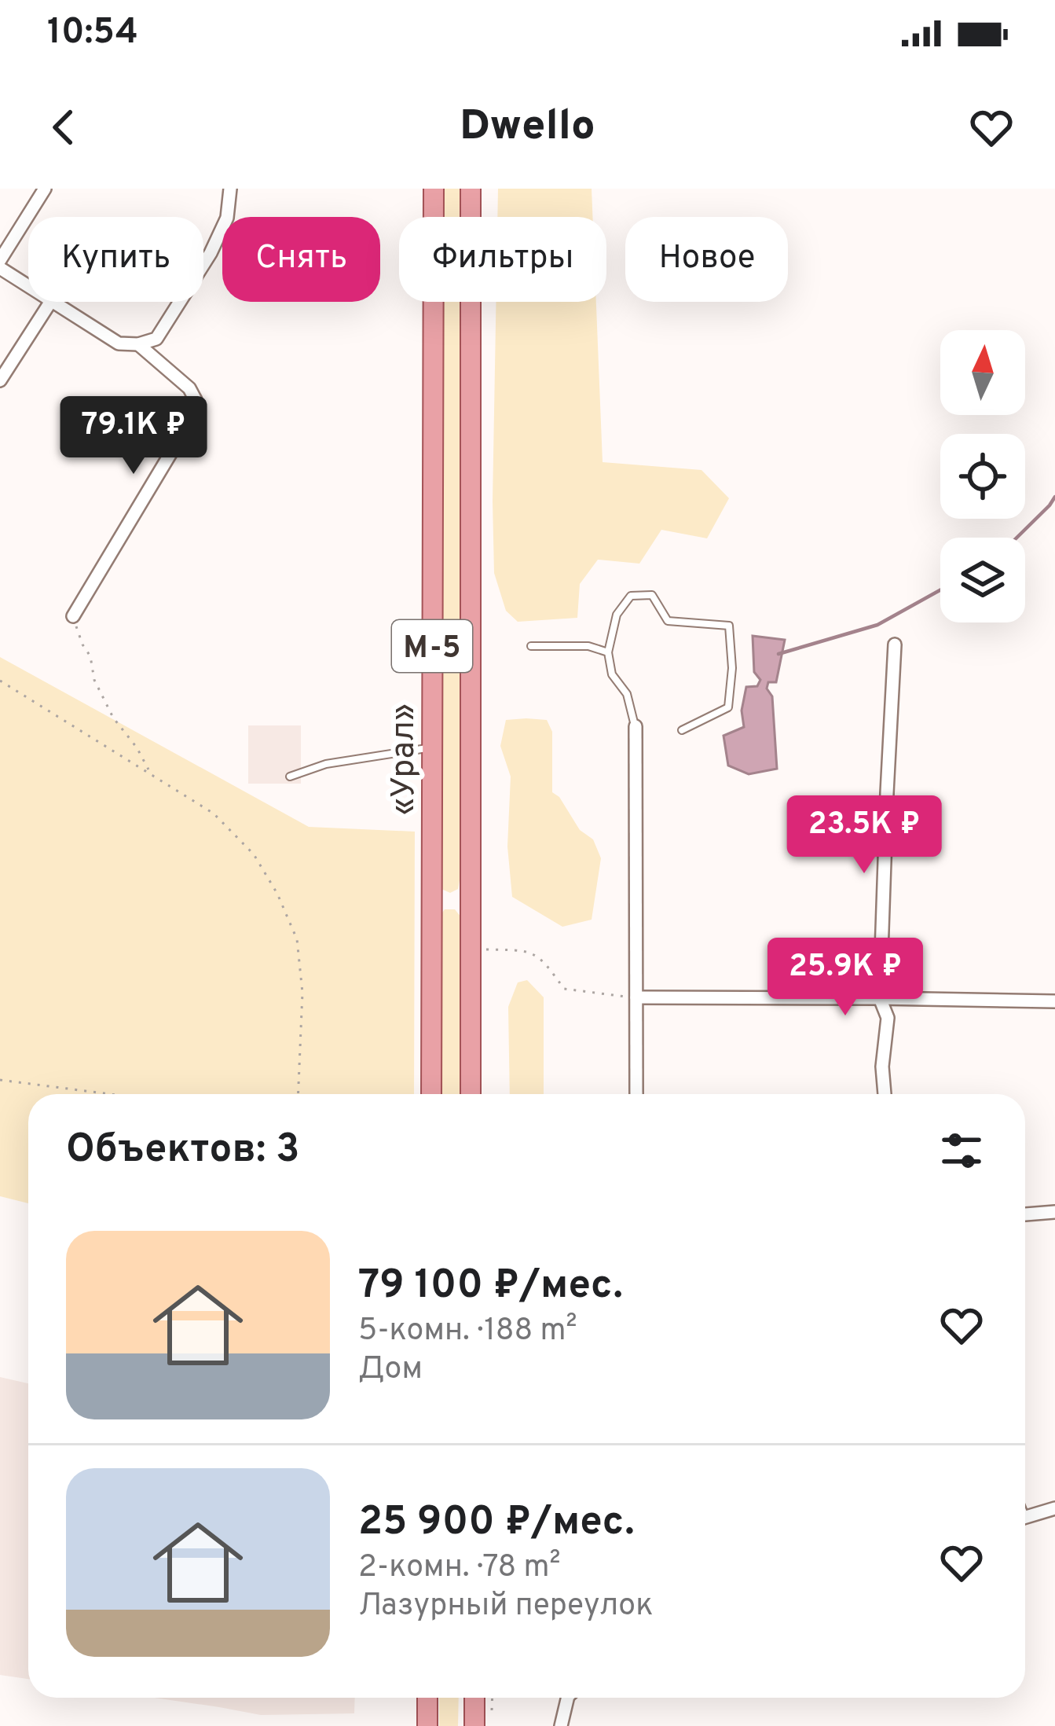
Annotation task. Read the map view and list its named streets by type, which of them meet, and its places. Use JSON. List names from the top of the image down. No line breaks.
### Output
{"streets":{"main road":["М-5","«Урал»"]},"north":"top","page":{"status":"10:54","header":"Dwello","chip":["Купить","Снять","Фильтры","Новое"],"price":["79.1K ₽","23.5K ₽","25.9K ₽"],"heading":"Объектов: 3","list":[{"name":"79 100 ₽/мес.","note":"5-комн. · 188 m² · Дом"},{"name":"25 900 ₽/мес.","note":"2-комн. · 78 m² · Лазурный переулок"}]}}
